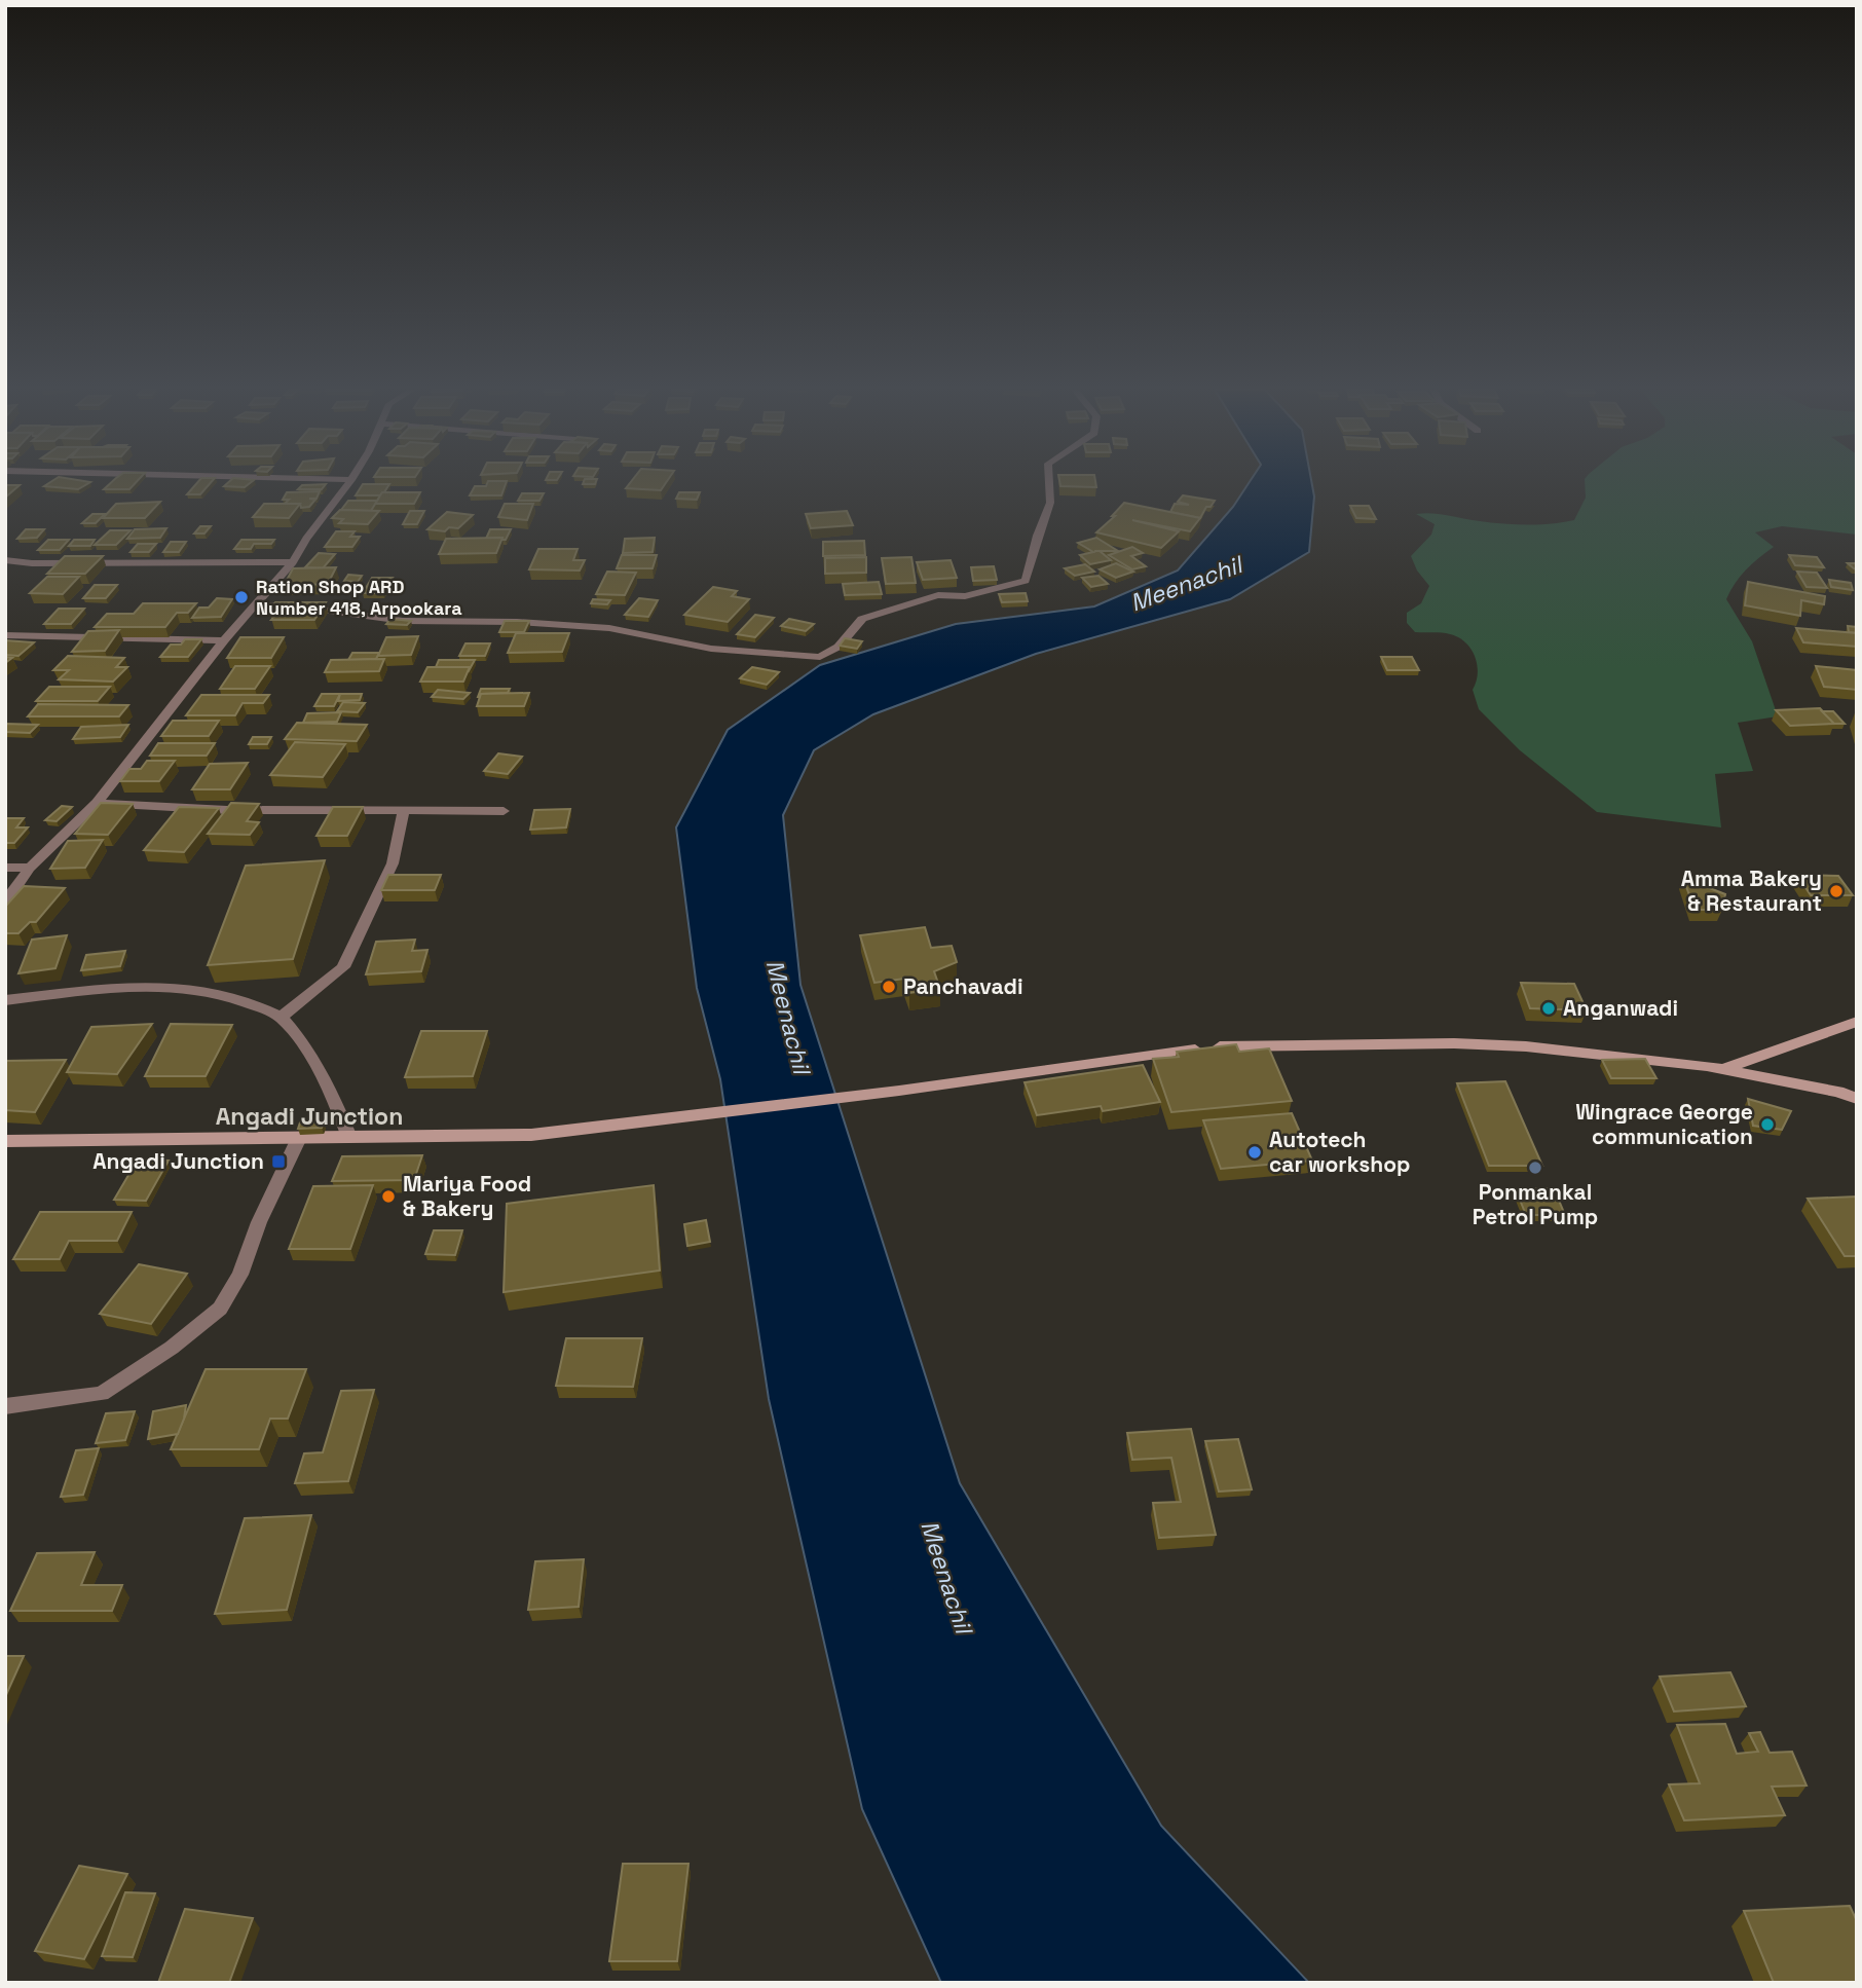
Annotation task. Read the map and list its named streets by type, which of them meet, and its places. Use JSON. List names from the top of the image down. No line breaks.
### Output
{"districts":["Angadi Junction"],"water":["Meenachil"],"places":{"other":["Ration Shop ARD Number 418, Arpookara","Amma Bakery & Restaurant","Panchavadi","Anganwadi","Wingrace George communication","Autotech car workshop","Ponmankal Petrol Pump","Mariya Food & Bakery"],"transit":["Angadi Junction"]}}
